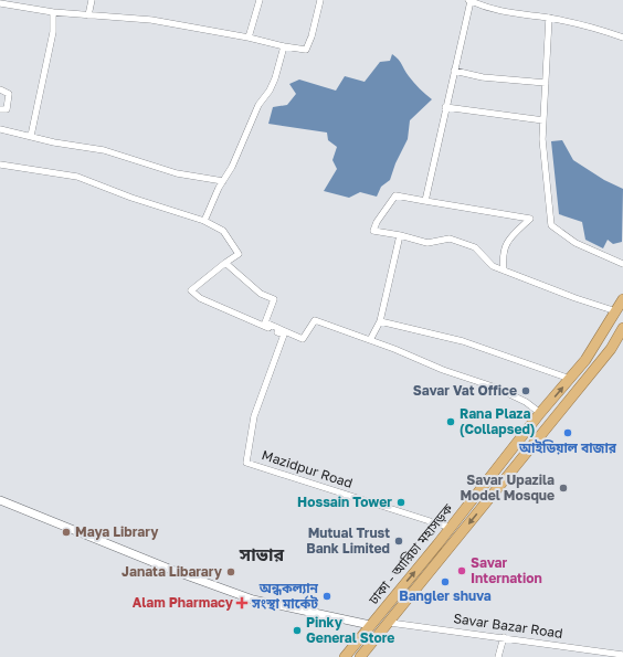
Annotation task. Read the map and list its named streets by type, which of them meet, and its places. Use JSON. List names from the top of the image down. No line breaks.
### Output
{"streets":{"highway":["ঢাকা - আরিচা মহাসড়ক"],"street":["Mazidpur Road","Savar Bazar Road"]},"crossings":[["Mazidpur Road","ঢাকা - আরিচা মহাসড়ক"],["ঢাকা - আরিচা মহাসড়ক","Savar Bazar Road"]],"districts":["সাভার"],"places":{"other":["Savar Vat Office","Rana Plaza (Collapsed)","আইডিয়াল বাজার","Savar Upazila Model Mosque","Hossain Tower","Maya Library","Mutual Trust Bank Limited","Savar Internation","Janata Libarary","Bangler shuva","অন্ধকল্যান সংস্থা মার্কেট","Pinky General Store"],"health":["Alam Pharmacy"]}}
